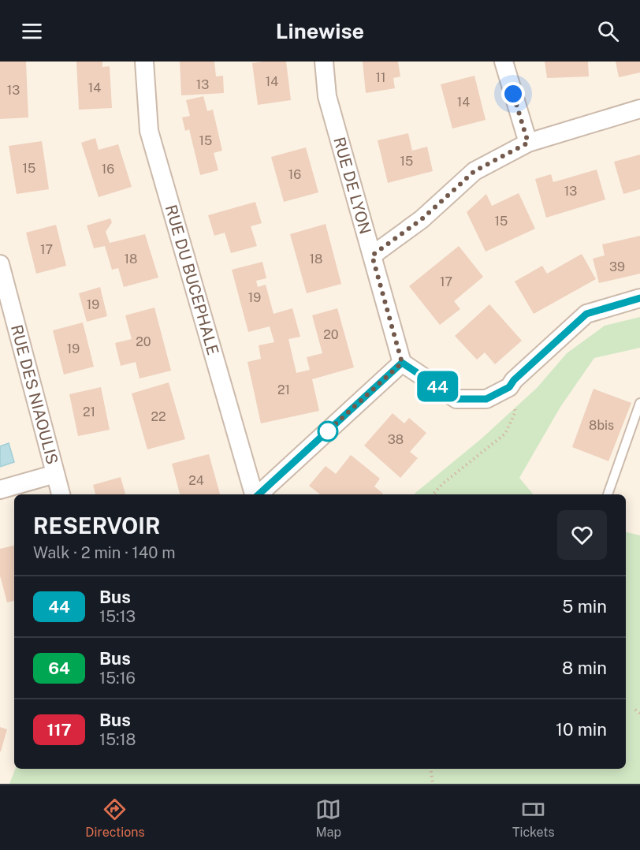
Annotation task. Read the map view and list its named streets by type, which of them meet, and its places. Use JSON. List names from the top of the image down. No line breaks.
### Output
{"streets":{"street":["RUE DE LYON","RUE DU BUCEPHALE","RUE DES NIAOULIS"]},"lines":["bus line 44"],"house_numbers":["11","14","13","14","13","14","15","15","15","16","16","13","15","17","18","18","39","17","19","19","20","20","19","21","21","22","8bis","38","24"],"page":{"header":"Linewise","on_map":"44","heading":["RESERVOIR","Walk · 2 min · 140 m"],"list":[{"mark":"44","name":"Bus","note":"15:13","value":"5 min"},{"mark":"64","name":"Bus","note":"15:16","value":"8 min"},{"mark":"117","name":"Bus","note":"15:18","value":"10 min"}],"tabs":["Directions","Map","Tickets"]}}
